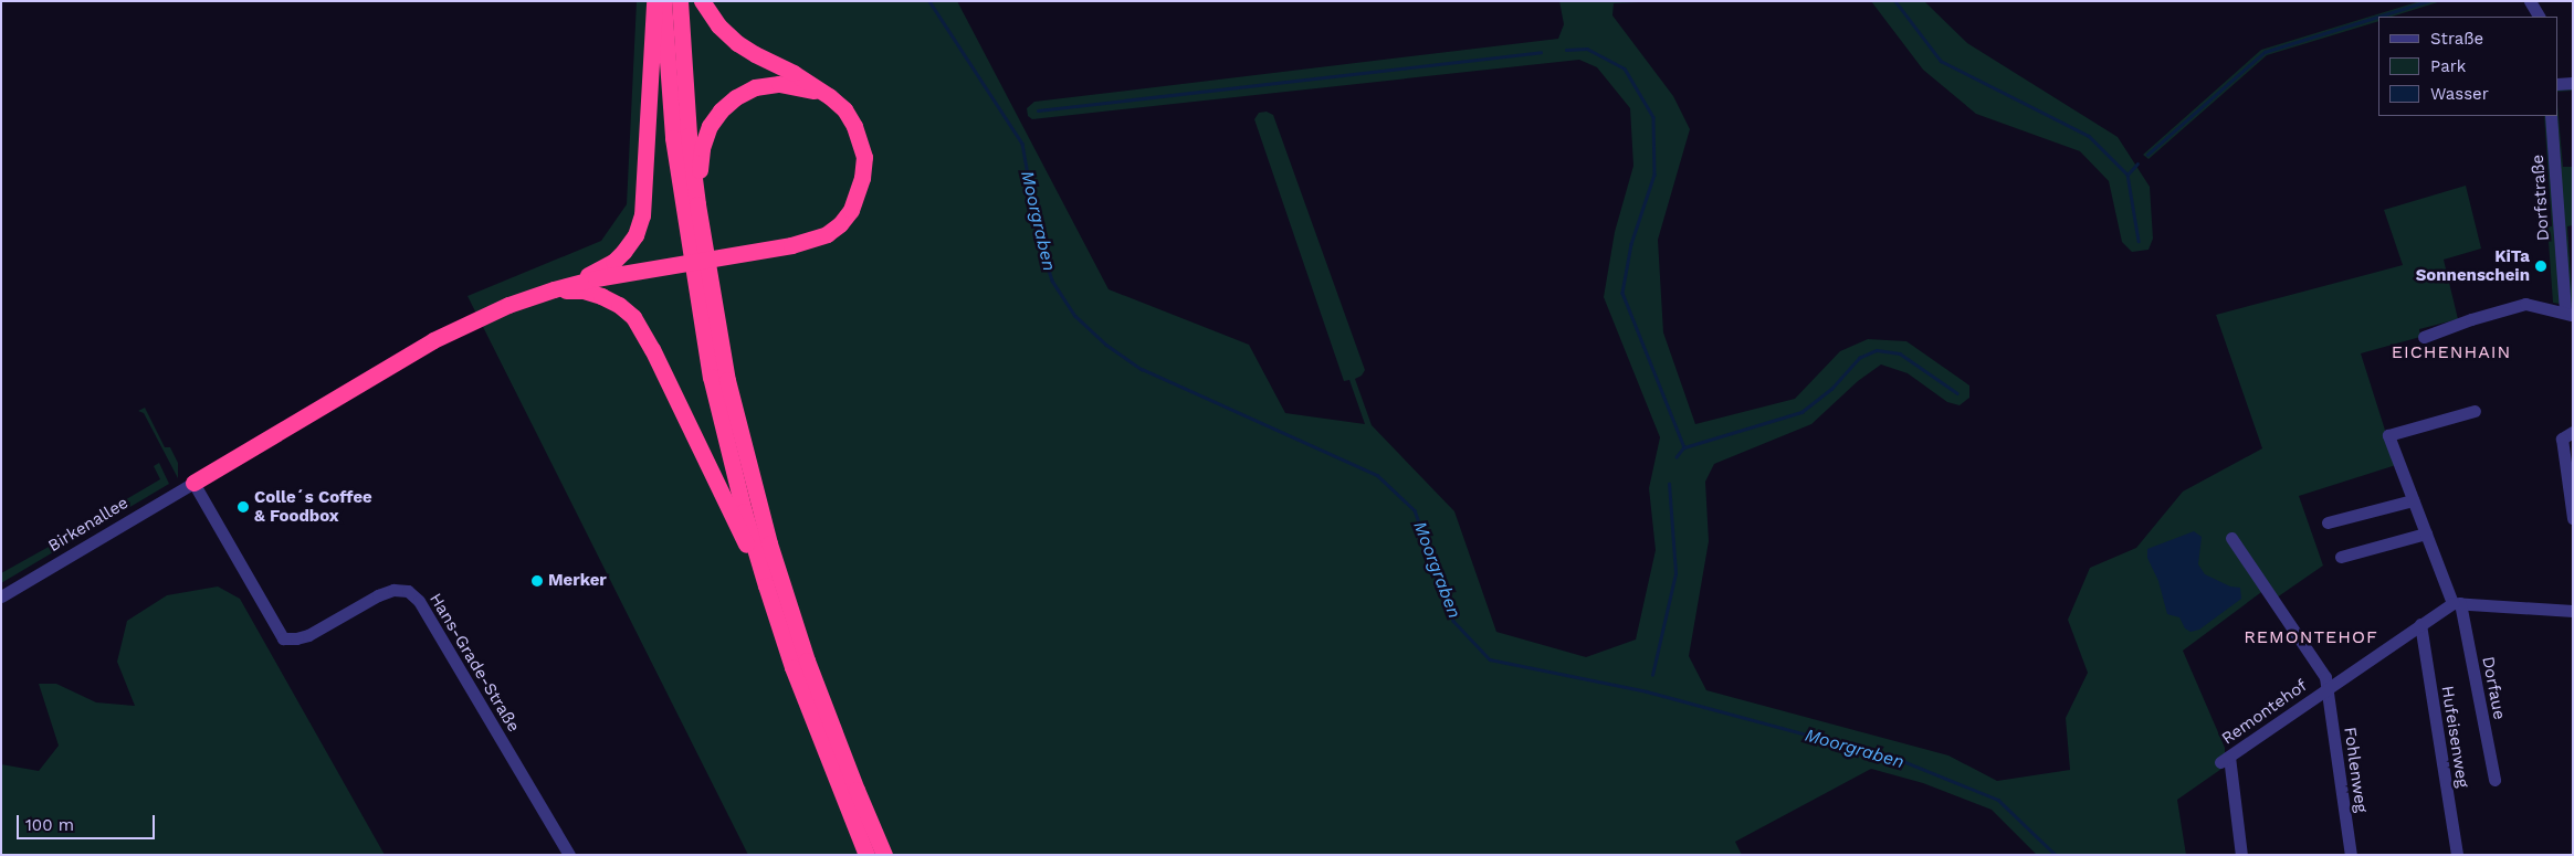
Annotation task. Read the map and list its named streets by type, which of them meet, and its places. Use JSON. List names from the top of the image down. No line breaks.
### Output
{"streets":{"street":["Dorfstraße","Birkenallee","Hans-Grade-Straße","Dorfaue","Remontehof","Hufeisenweg","Fohlenweg"]},"crossings":[["Birkenallee","Hans-Grade-Straße"],["Dorfaue","Remontehof"],["Remontehof","Hufeisenweg"],["Remontehof","Fohlenweg"]],"districts":["EICHENHAIN","REMONTEHOF"],"water":["Moorgraben"],"places":["KiTa Sonnenschein","Colle´s Coffee & Foodbox","Merker"],"legend":["Straße","Park","Wasser"],"scale_bar":"100 m"}
